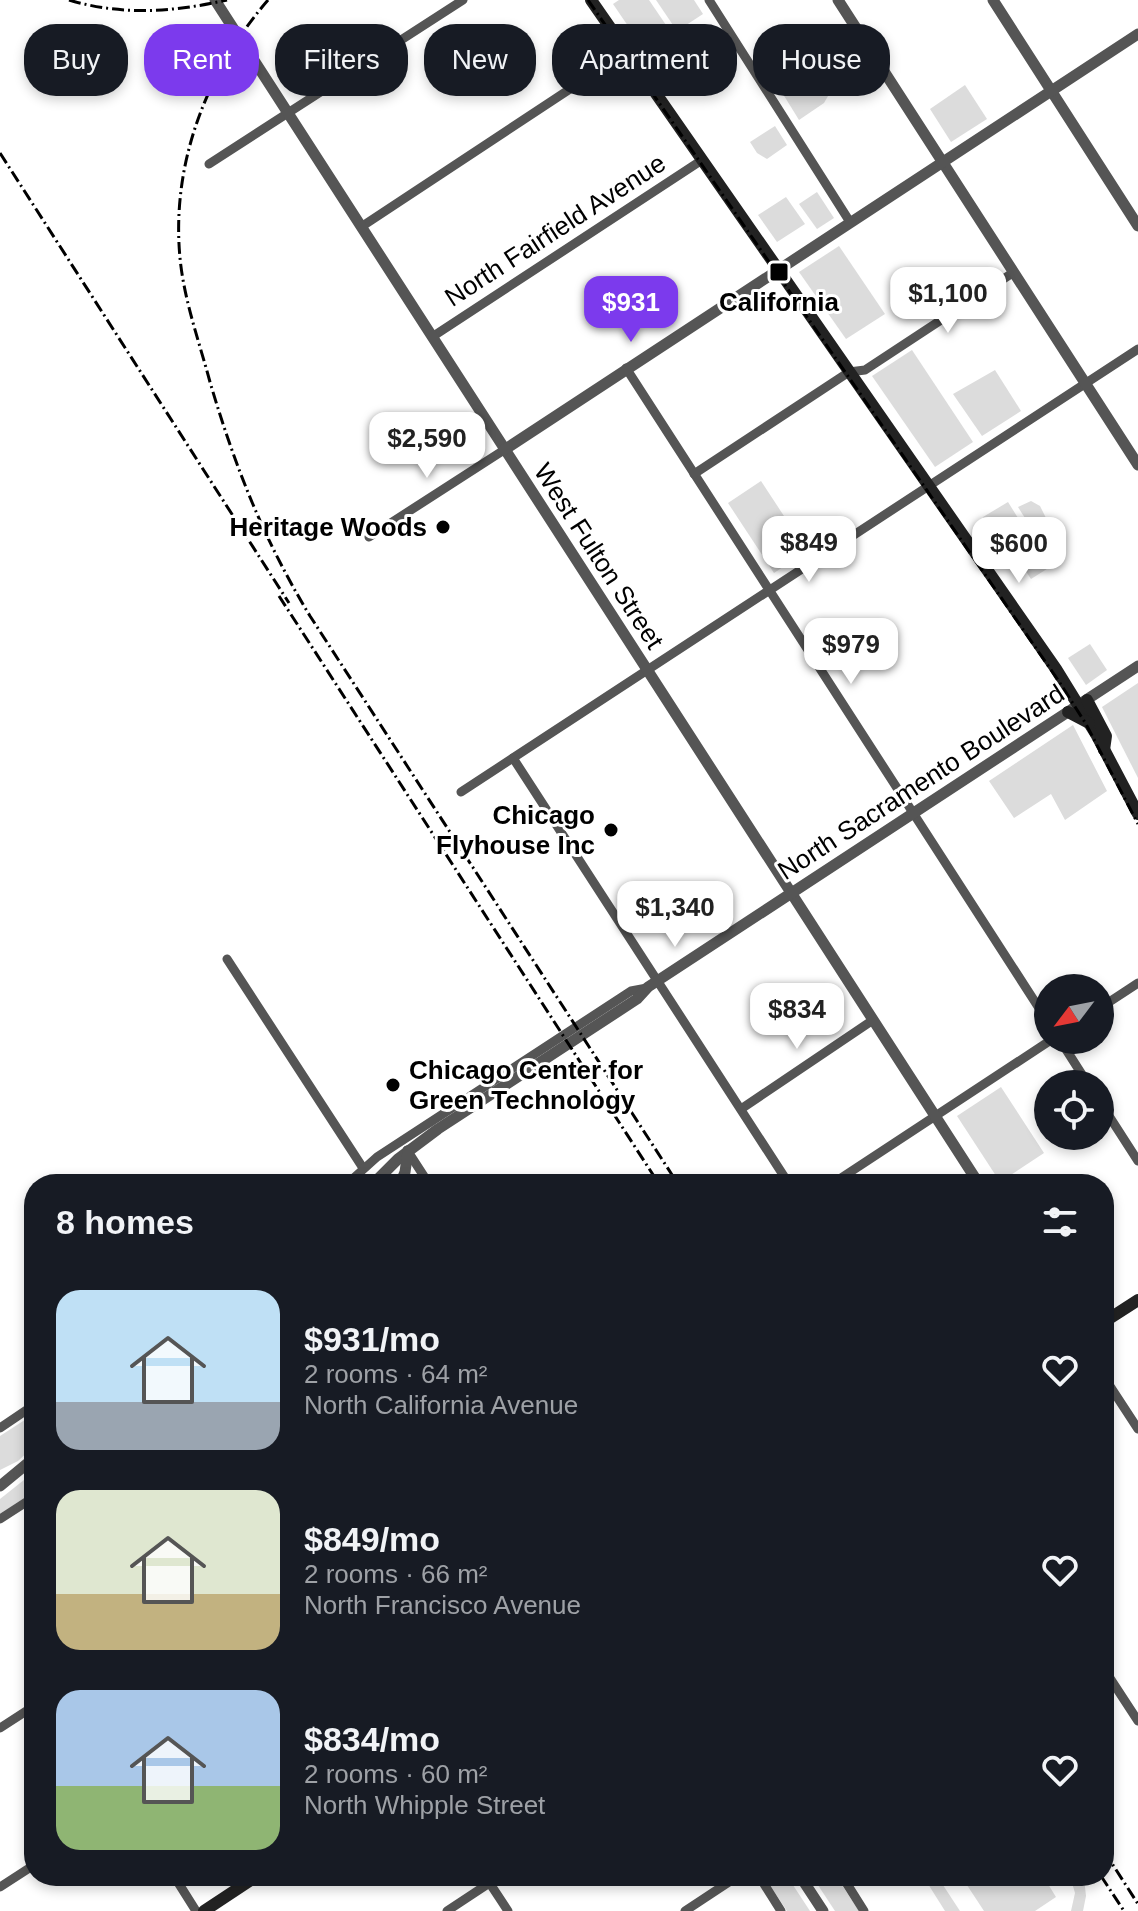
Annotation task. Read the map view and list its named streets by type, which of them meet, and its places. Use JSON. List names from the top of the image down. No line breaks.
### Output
{"streets":{"street":["North Fairfield Avenue","West Fulton Street","North Sacramento Boulevard"]},"crossings":[["North Fairfield Avenue","West Fulton Street"],["West Fulton Street","North Sacramento Boulevard"]],"places":{"transit":["California"],"other":["Heritage Woods","Chicago Flyhouse Inc","Chicago Center for Green Technology"]},"north":"bottom left","page":{"chip":["Buy","Rent","Filters","New","Apartment","House"],"price":["$1,100","$931","$2,590","$849","$600","$979","$1,340","$834"],"heading":"8 homes","list":[{"name":"$931/mo","note":"2 rooms · 64 m² · North California Avenue"},{"name":"$849/mo","note":"2 rooms · 66 m² · North Francisco Avenue"},{"name":"$834/mo","note":"2 rooms · 60 m² · North Whipple Street"}]}}
